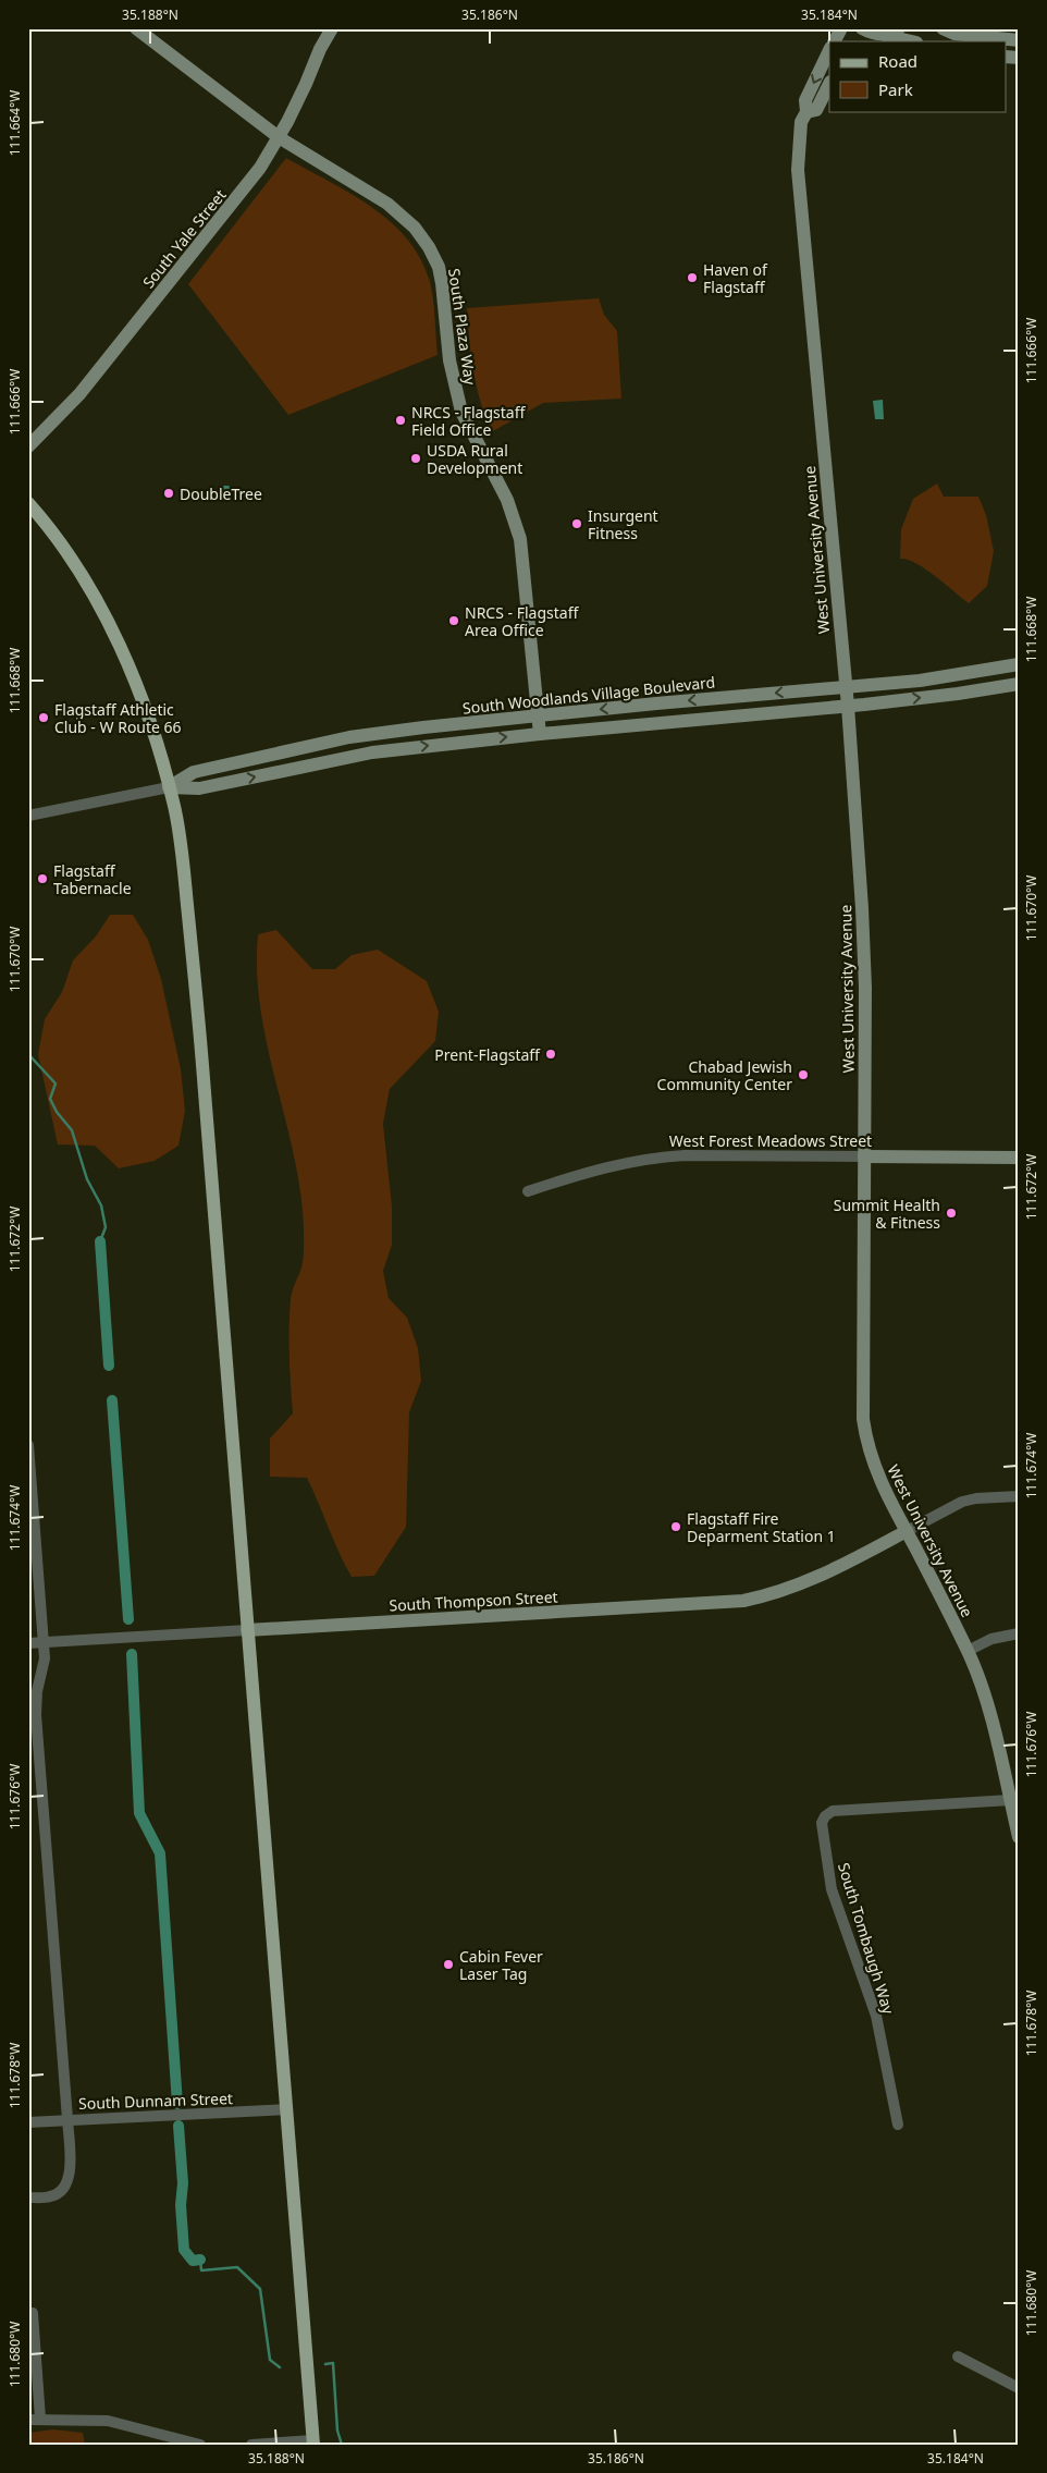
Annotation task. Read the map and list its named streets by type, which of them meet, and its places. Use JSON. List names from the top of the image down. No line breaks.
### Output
{"streets":{"street":["South Yale Street","South Plaza Way","West University Avenue","South Woodlands Village Boulevard","West Forest Meadows Street","South Thompson Street","South Tombaugh Way","South Dunnam Street"]},"crossings":[["South Yale Street","South Plaza Way"],["South Plaza Way","South Woodlands Village Boulevard"],["West University Avenue","South Woodlands Village Boulevard"],["West University Avenue","West Forest Meadows Street"],["West University Avenue","South Thompson Street"],["West University Avenue","South Tombaugh Way"]],"places":["Haven of Flagstaff","NRCS - Flagstaff Field Office","USDA Rural Development","DoubleTree","Insurgent Fitness","NRCS - Flagstaff Area Office","Flagstaff Athletic Club - W Route 66","Flagstaff Tabernacle","Prent-Flagstaff","Chabad Jewish Community Center","Summit Health & Fitness","Flagstaff Fire Deparment Station 1","Cabin Fever Laser Tag"],"legend":["Road","Park"],"coordinates":["35.188°N","35.186°N","35.184°N","111.664°W","111.666°W","111.668°W","111.670°W","111.672°W","111.674°W","111.676°W","111.678°W","111.680°W"]}
